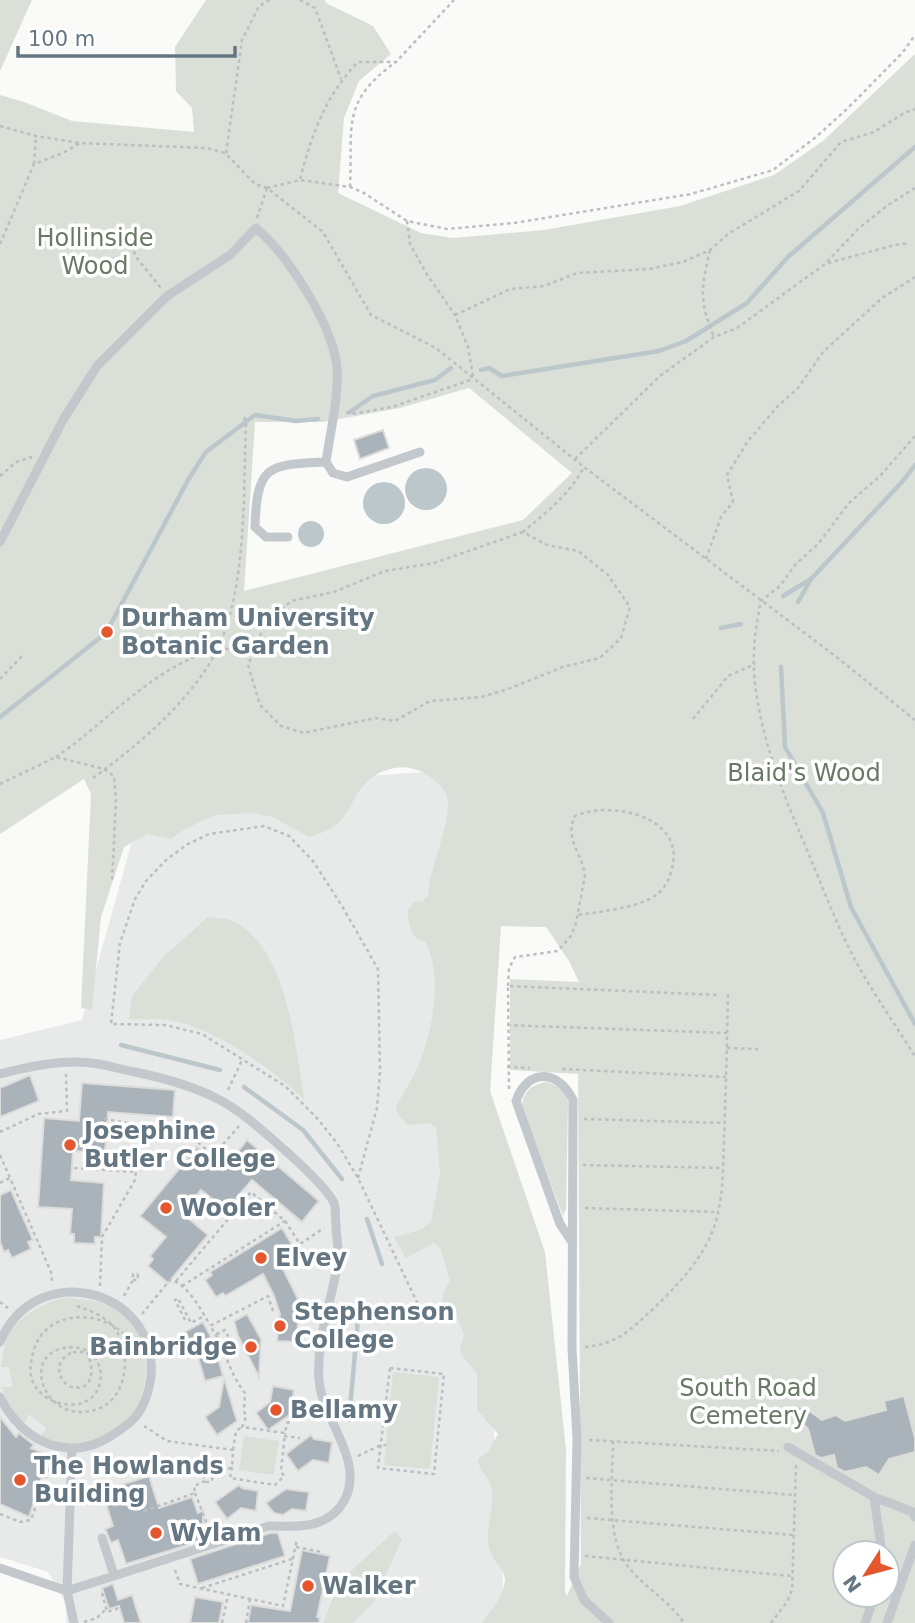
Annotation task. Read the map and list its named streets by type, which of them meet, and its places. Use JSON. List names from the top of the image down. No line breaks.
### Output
{"parks":["Hollinside Wood","Blaid's Wood","South Road Cemetery"],"places":["Durham University Botanic Garden","Josephine Butler College","Wooler","Elvey","Stephenson College","Bainbridge","Bellamy","The Howlands Building","Wylam","Walker"],"scale_bar":"100 m","north":"bottom left"}
